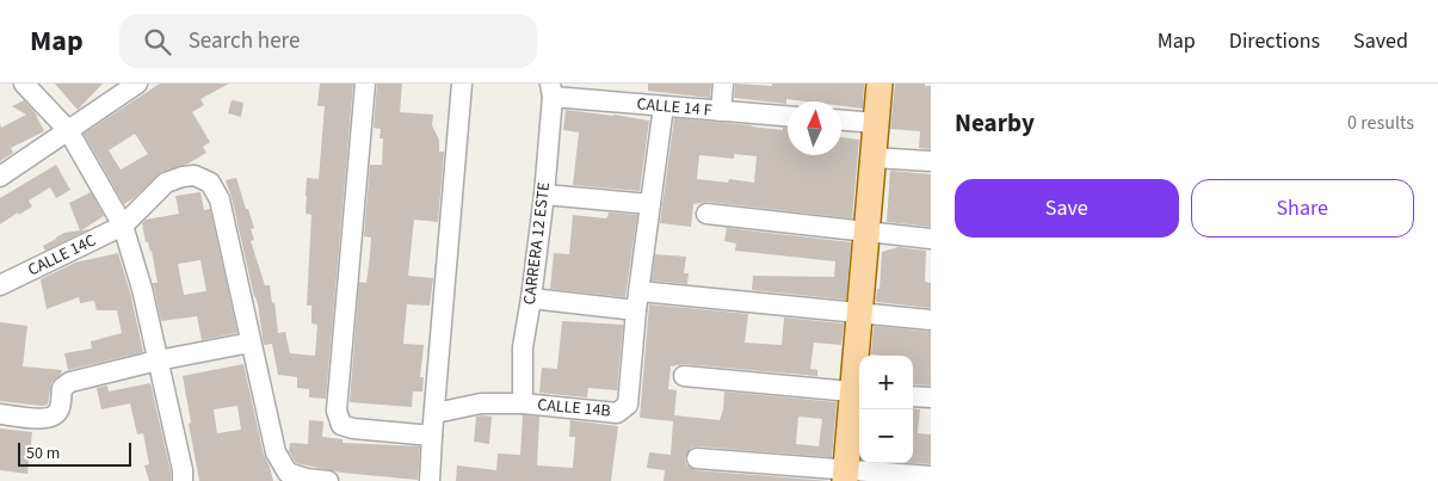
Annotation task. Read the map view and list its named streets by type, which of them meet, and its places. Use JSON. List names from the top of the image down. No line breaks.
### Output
{"streets":{"street":["CALLE 14 F","CARRERA 12 ESTE","CALLE 14C","CALLE 14B"]},"crossings":[["CALLE 14 F","CARRERA 12 ESTE"],["CARRERA 12 ESTE","CALLE 14B"]],"scale_bar":"50 m","north":"top","page":{"header":"Map","search":"Search here","nav":["Map","Directions","Saved"],"heading":["Nearby","0 results"],"buttons":["Save","Share"],"map_buttons":["+","−"],"scale":"50 m"}}
